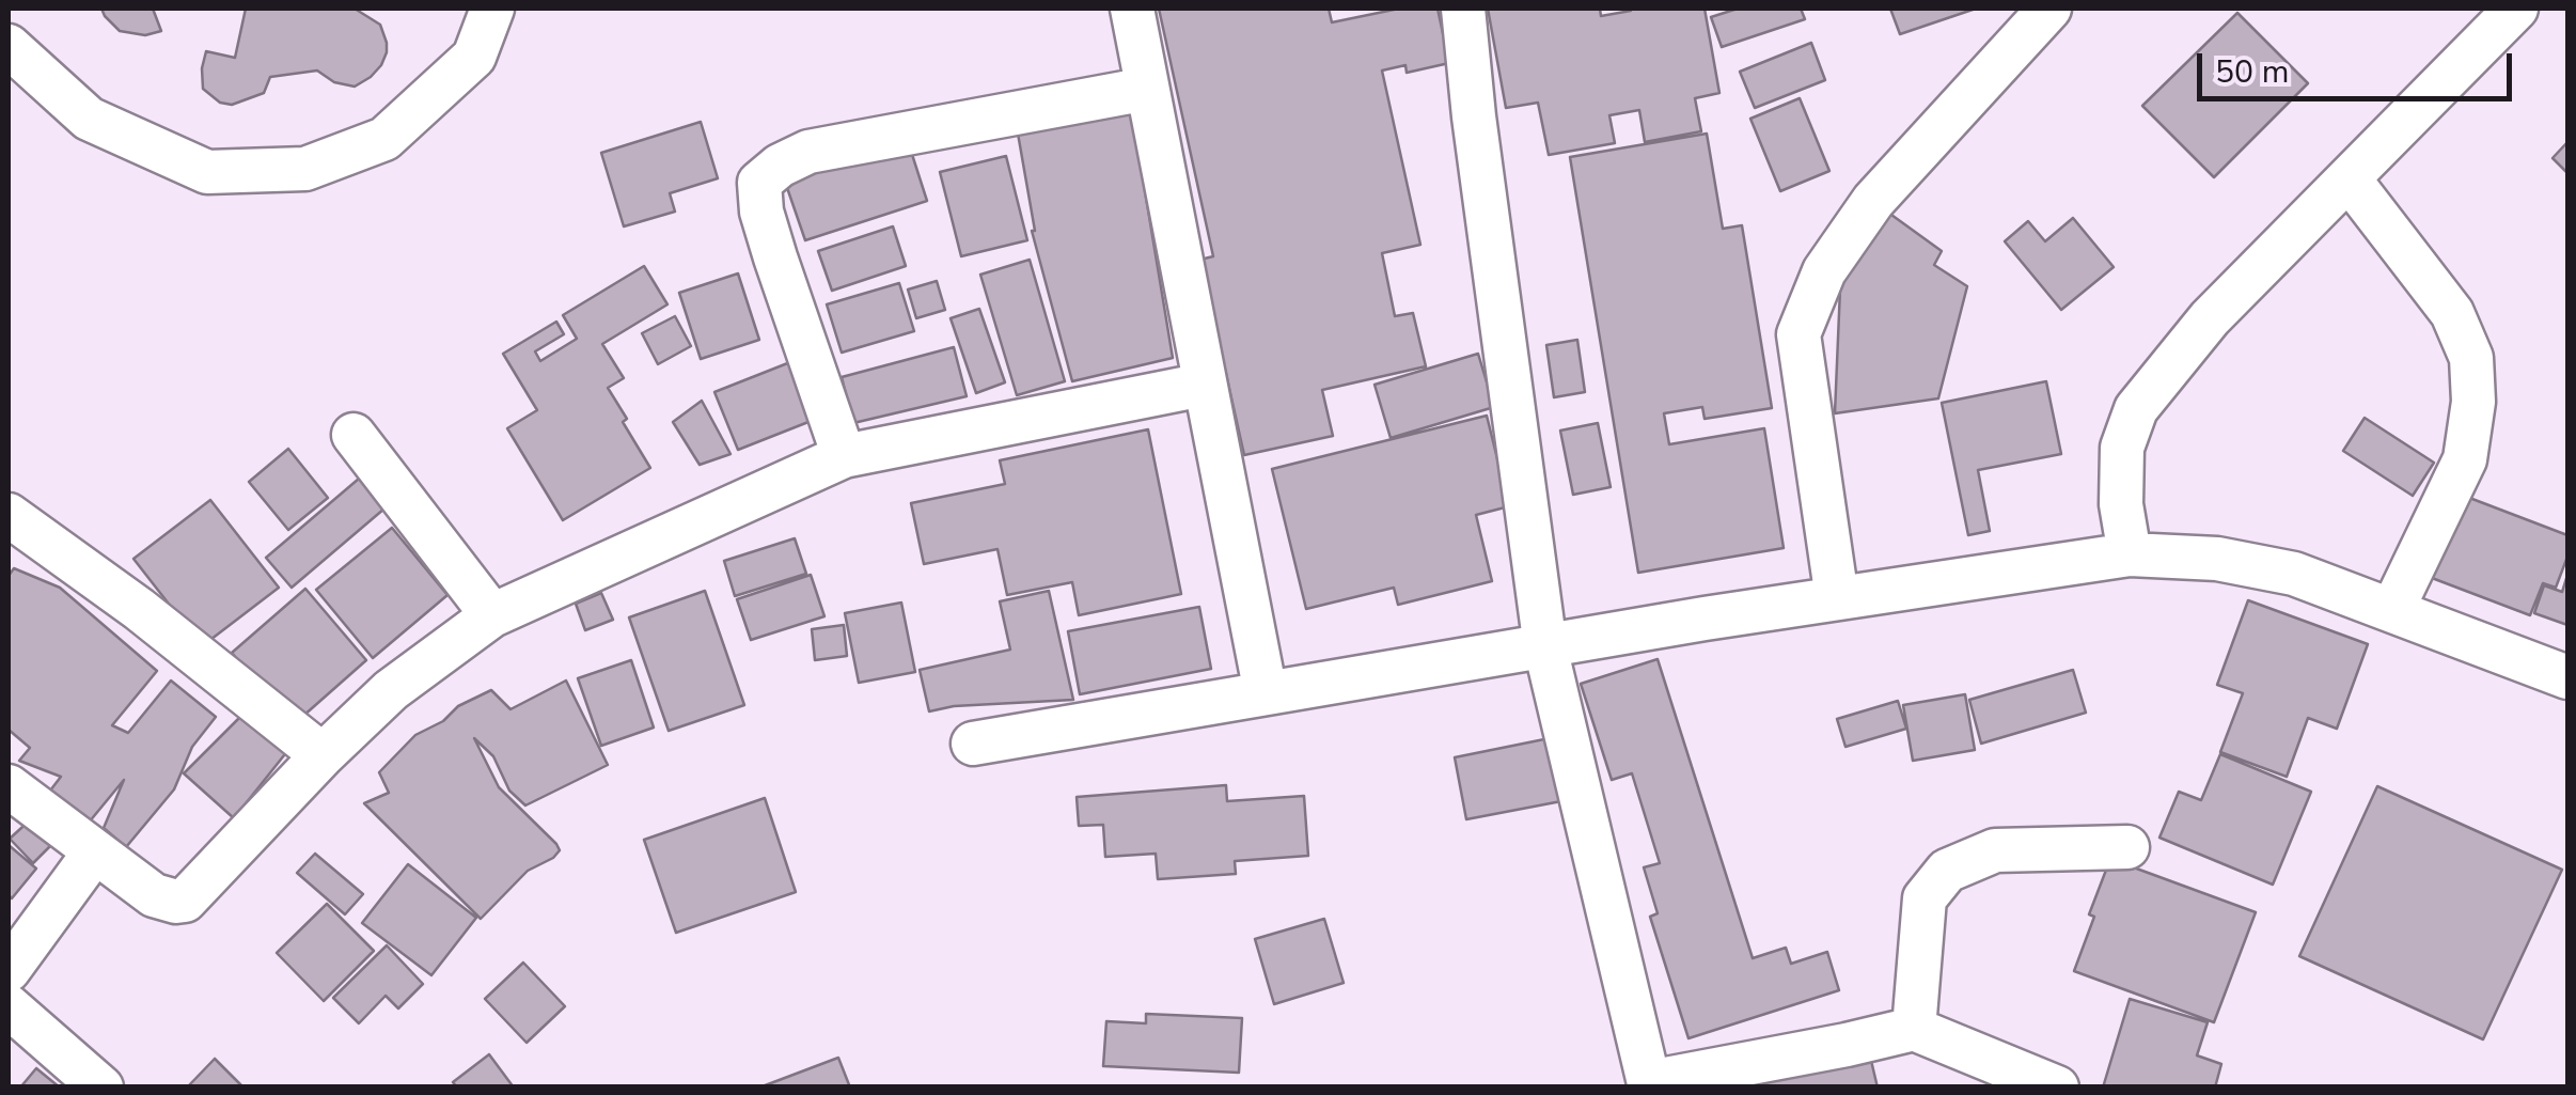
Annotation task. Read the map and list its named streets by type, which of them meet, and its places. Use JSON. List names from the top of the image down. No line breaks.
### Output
{"scale_bar":"50 m"}
